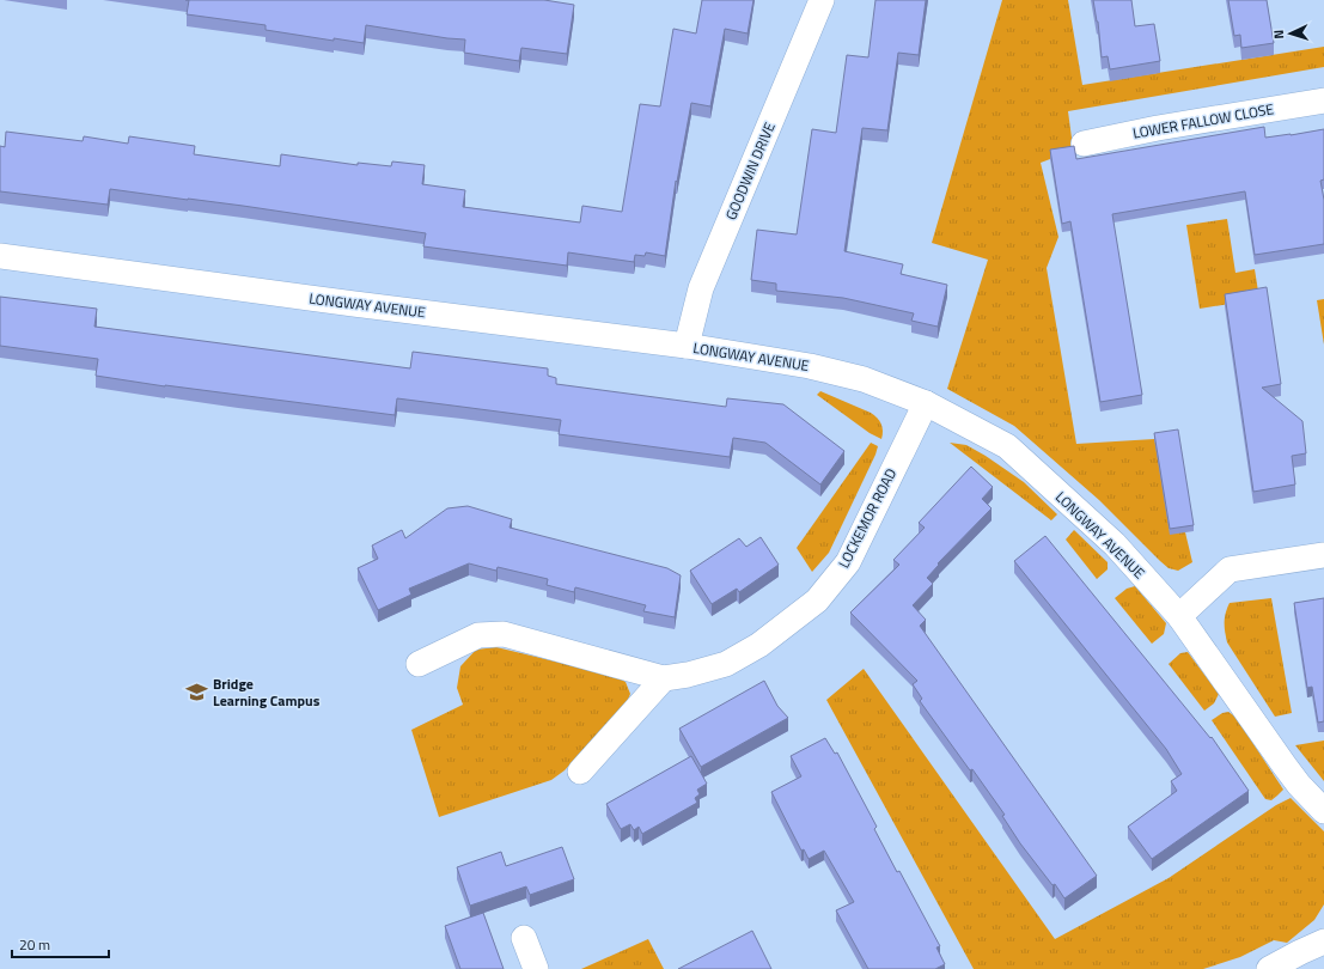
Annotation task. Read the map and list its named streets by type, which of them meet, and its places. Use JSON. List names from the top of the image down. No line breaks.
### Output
{"streets":{"street":["LOWER FALLOW CLOSE","GOODWIN DRIVE","LONGWAY AVENUE","LOCKEMOR ROAD"]},"crossings":[["GOODWIN DRIVE","LONGWAY AVENUE"],["LONGWAY AVENUE","LOCKEMOR ROAD"]],"places":{"school or university":["Bridge Learning Campus"]},"scale_bar":"20 m","north":"left"}
